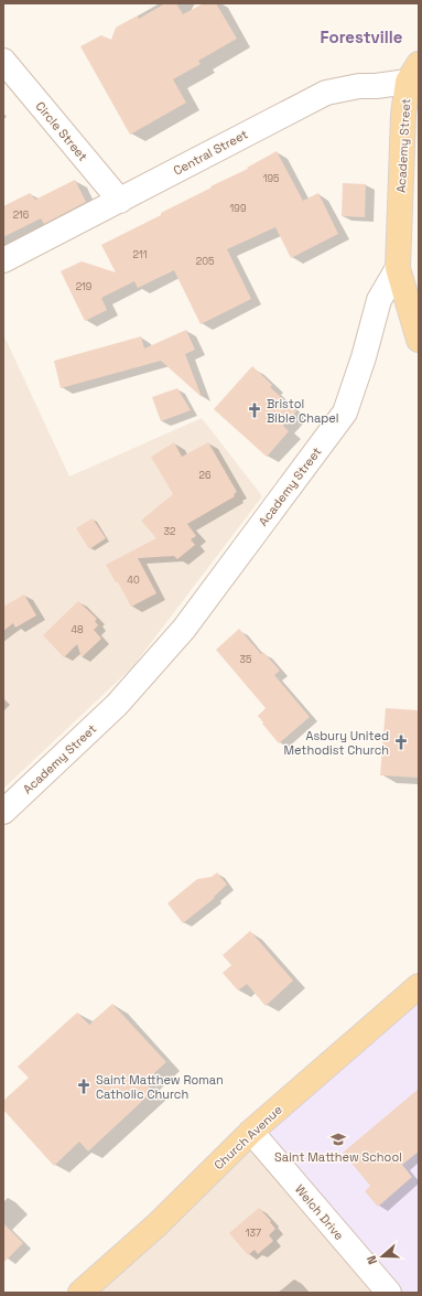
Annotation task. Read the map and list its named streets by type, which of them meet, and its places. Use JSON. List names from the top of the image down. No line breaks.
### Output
{"streets":{"main road":["Academy Street","Church Avenue"],"street":["Circle Street","Central Street","Welch Drive"]},"crossings":[["Circle Street","Central Street"],["Academy Street","Central Street"],["Church Avenue","Welch Drive"]],"districts":["Forestville"],"places":{"church":["Bristol Bible Chapel","Asbury United Methodist Church","Saint Matthew Roman Catholic Church"],"school or university":["Saint Matthew School"]},"house_numbers":["195","199","216","211","205","219","26","32","40","48","35","137"],"north":"left"}
